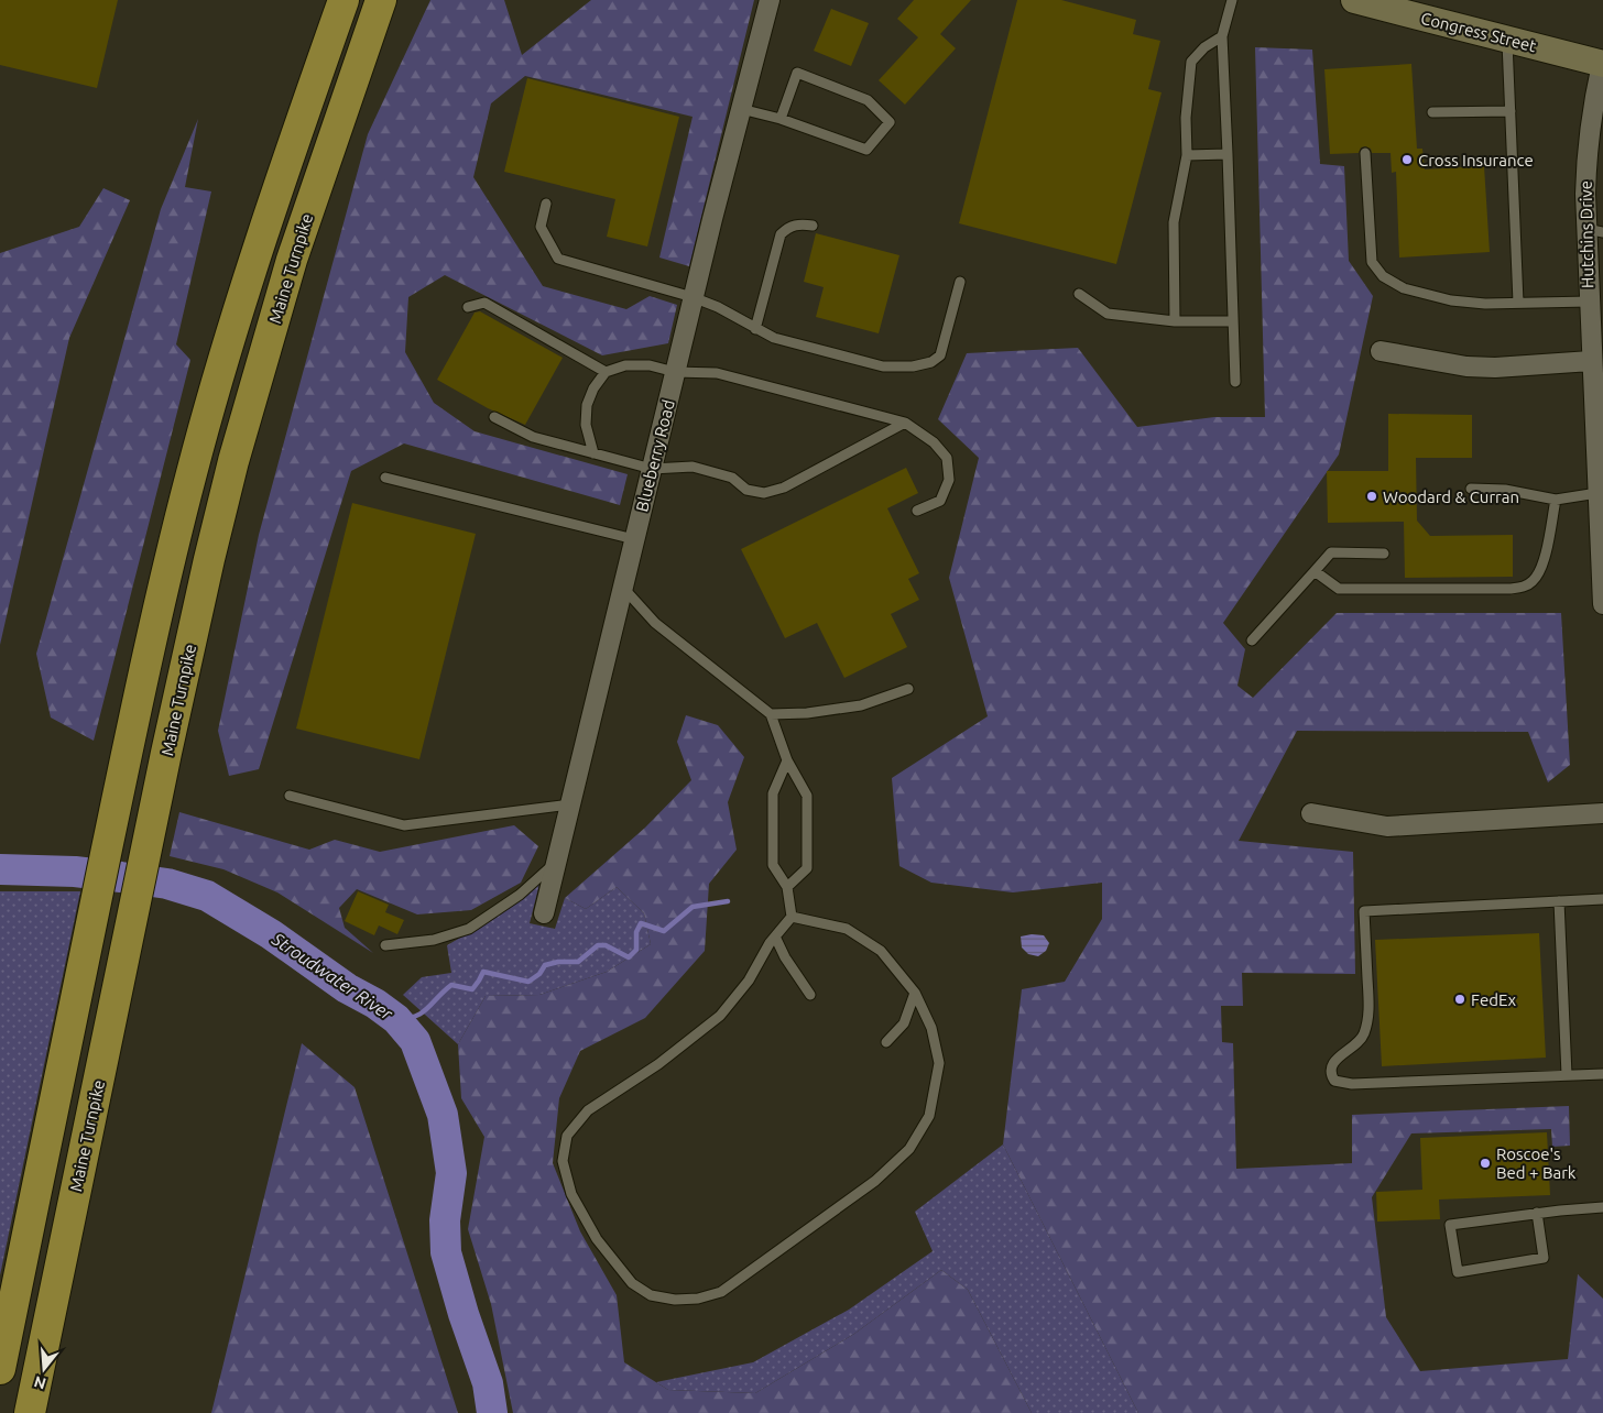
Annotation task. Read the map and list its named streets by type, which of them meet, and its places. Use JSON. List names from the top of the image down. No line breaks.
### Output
{"streets":{"highway":["Maine Turnpike"],"main road":["Congress Street"],"street":["Hutchins Drive","Blueberry Road"]},"crossings":[["Congress Street","Hutchins Drive"]],"water":["Stroudwater River"],"places":["Cross Insurance","Woodard & Curran","FedEx","Roscoe's Bed + Bark"],"north":"bottom"}
